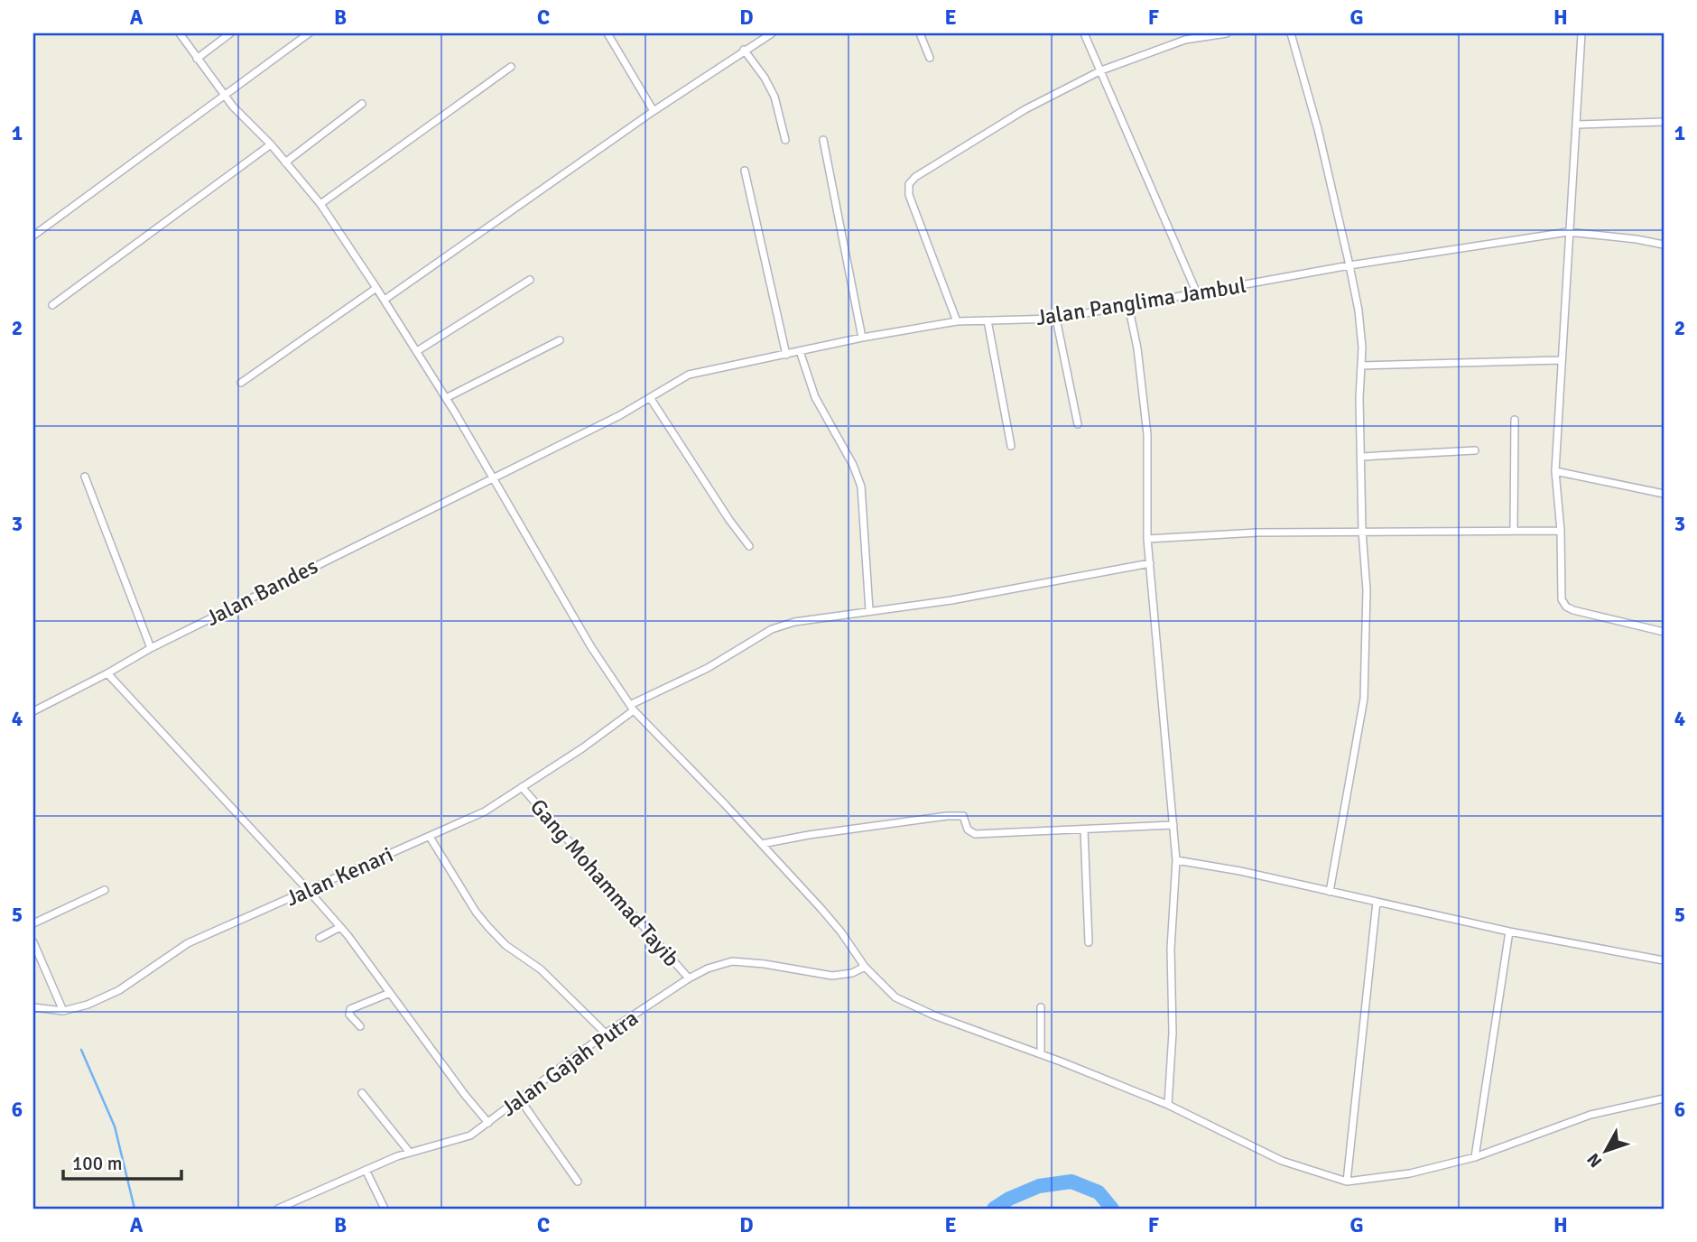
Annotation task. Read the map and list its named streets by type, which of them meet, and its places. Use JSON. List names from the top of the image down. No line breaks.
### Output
{"streets":{"street":["Jalan Panglima Jambul","Jalan Bandes","Jalan Kenari","Gang Mohammad Tayib","Jalan Gajah Putra"]},"crossings":[["Jalan Panglima Jambul","Jalan Bandes"],["Jalan Kenari","Gang Mohammad Tayib"],["Gang Mohammad Tayib","Jalan Gajah Putra"]],"scale_bar":"100 m","north":"bottom left","grid":{"columns":["A","B","C","D","E","F","G","H"],"rows":["1","2","3","4","5","6"]}}
